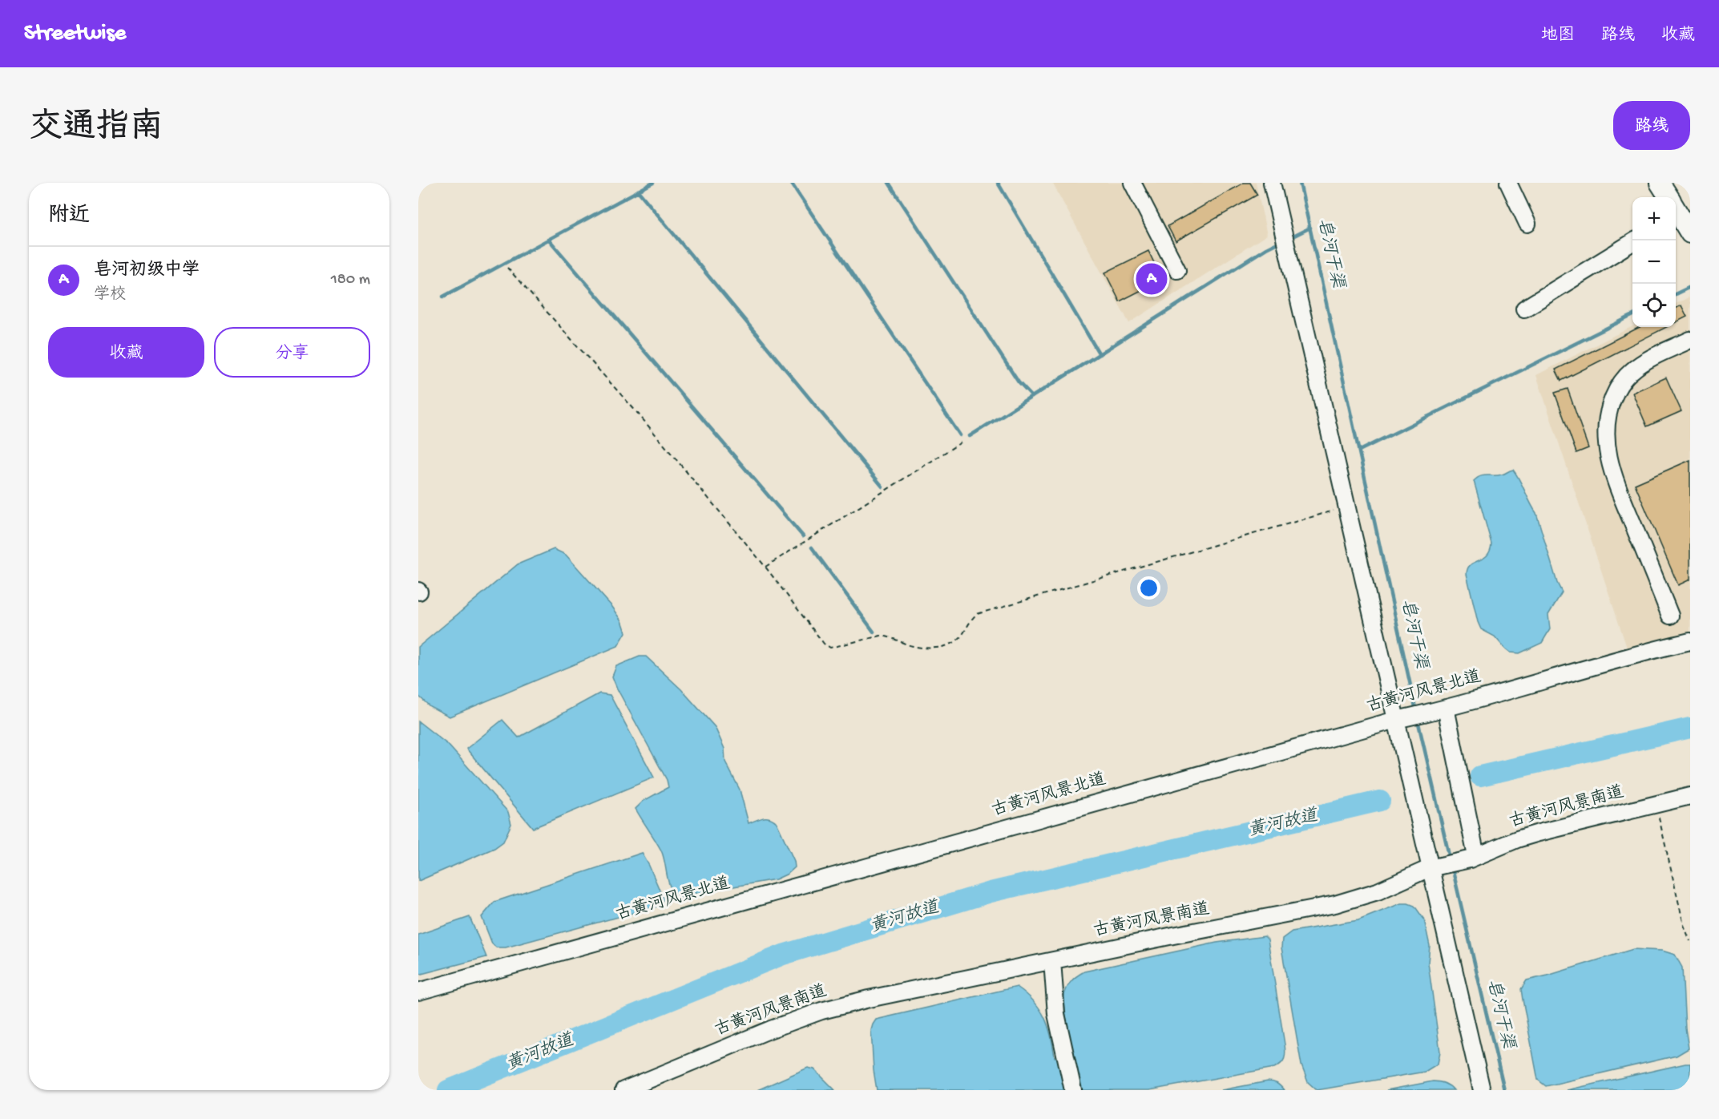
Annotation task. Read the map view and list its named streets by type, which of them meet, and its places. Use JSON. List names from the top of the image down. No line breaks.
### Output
{"streets":{"street":["古黄河风景北道","古黄河风景南道"]},"water":["皂河干渠","黄河故道"],"page":{"header":"Streetwise","nav":["地图","路线","收藏"],"title":"交通指南","buttons":["路线",["收藏","分享"]],"heading":"附近","map_buttons":["+","−"],"list":[{"mark":"A","name":"皂河初级中学","note":"学校","value":"180 m"}],"pins":"A"}}
